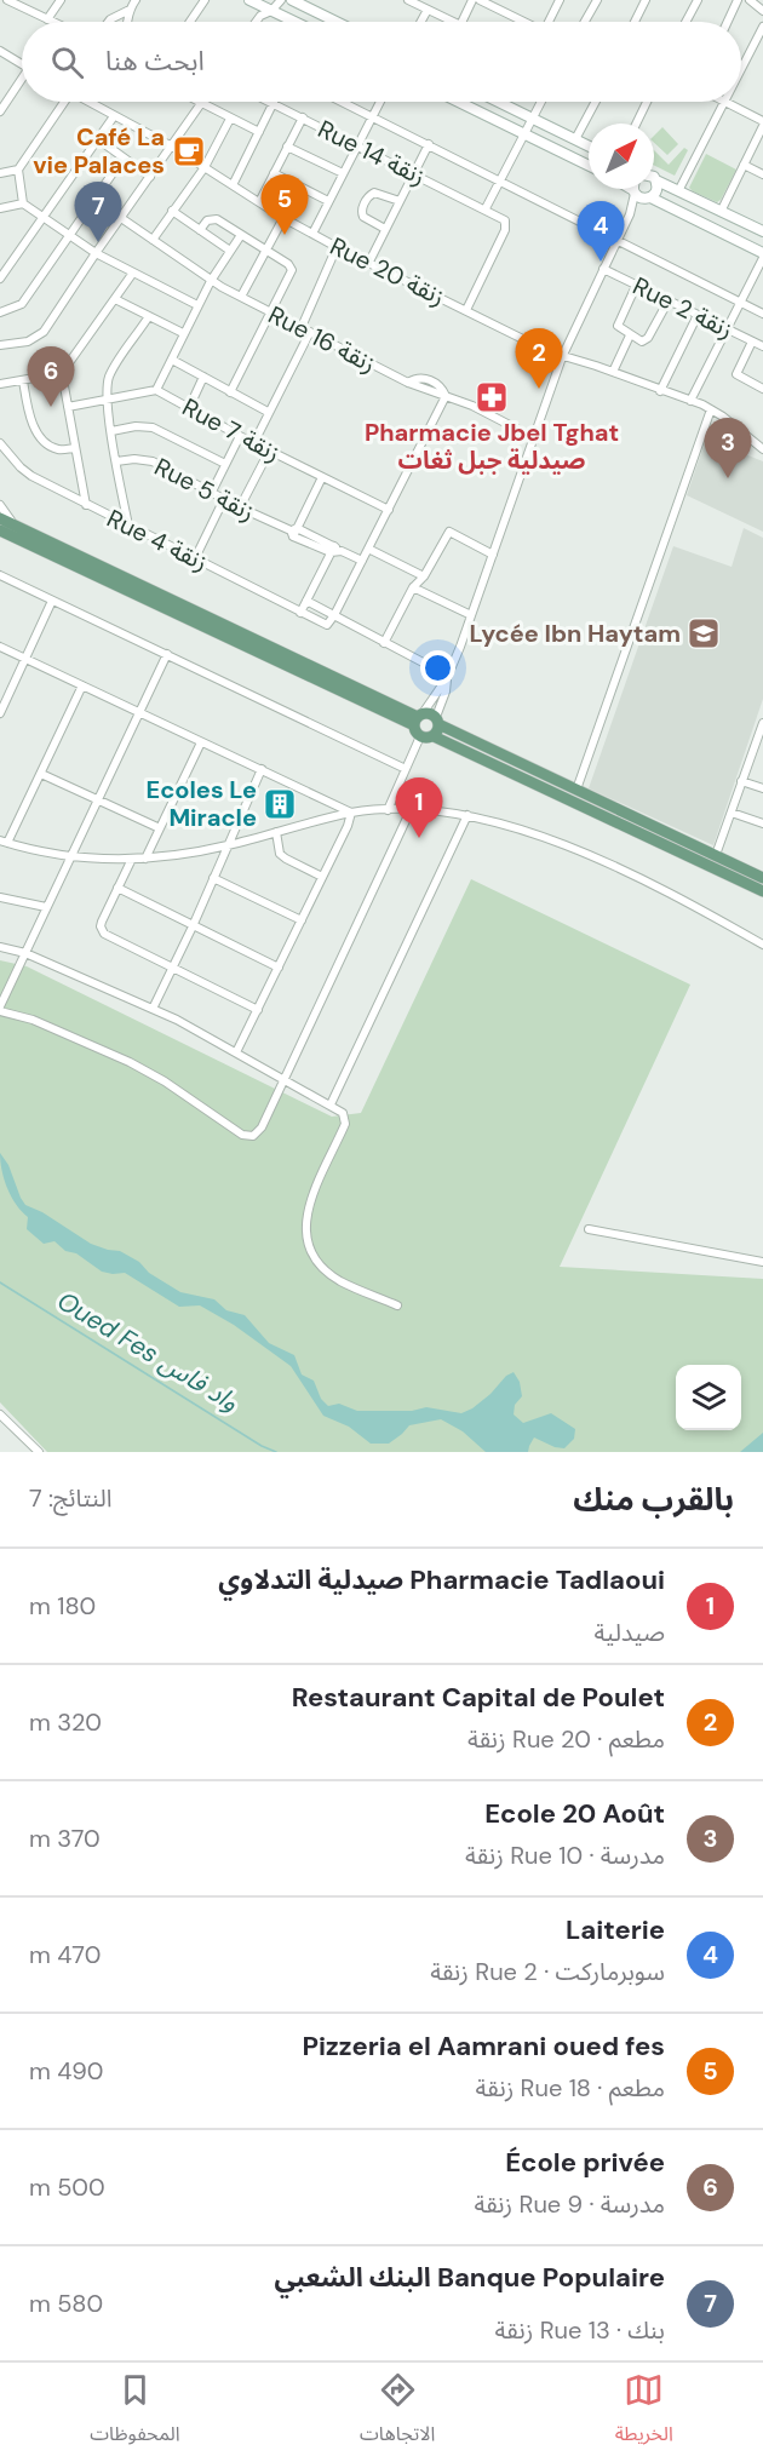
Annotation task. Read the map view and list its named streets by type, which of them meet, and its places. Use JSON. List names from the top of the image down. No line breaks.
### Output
{"streets":{"street":["Rue 14 زنقة","Rue 20 زنقة","Rue 2 زنقة","Rue 16 زنقة","Rue 7 زنقة","Rue 5 زنقة","Rue 4 زنقة"]},"crossings":[["Rue 14 زنقة","Rue 20 زنقة"]],"water":["Oued Fes واد فاس"],"places":{"cafe":["Café La vie Palaces"],"pharmacy":["Pharmacie Jbel Tghat صيدلية جبل ثغات"],"school or university":["Lycée Ibn Haytam"],"building":["Ecoles Le Miracle"]},"north":"top right","page":{"search":"ابحث هنا","pins":["5","7","4","2","6","3","1"],"heading":["بالقرب منك","النتائج: 7"],"list":[{"mark":"1","name":"Pharmacie Tadlaoui صيدلية التدلاوي","note":"صيدلية","value":"180 m"},{"mark":"2","name":"Restaurant Capital de Poulet","note":"مطعم · Rue 20 زنقة","value":"320 m"},{"mark":"3","name":"Ecole 20 Août","note":"مدرسة · Rue 10 زنقة","value":"370 m"},{"mark":"4","name":"Laiterie","note":"سوبرماركت · Rue 2 زنقة","value":"470 m"},{"mark":"5","name":"Pizzeria el Aamrani oued fes","note":"مطعم · Rue 18 زنقة","value":"490 m"},{"mark":"6","name":"École privée","note":"مدرسة · Rue 9 زنقة","value":"500 m"},{"mark":"7","name":"Banque Populaire البنك الشعبي","note":"بنك · Rue 13 زنقة","value":"580 m"}],"nav":["الخريطة","الاتجاهات","المحفوظات"]}}
